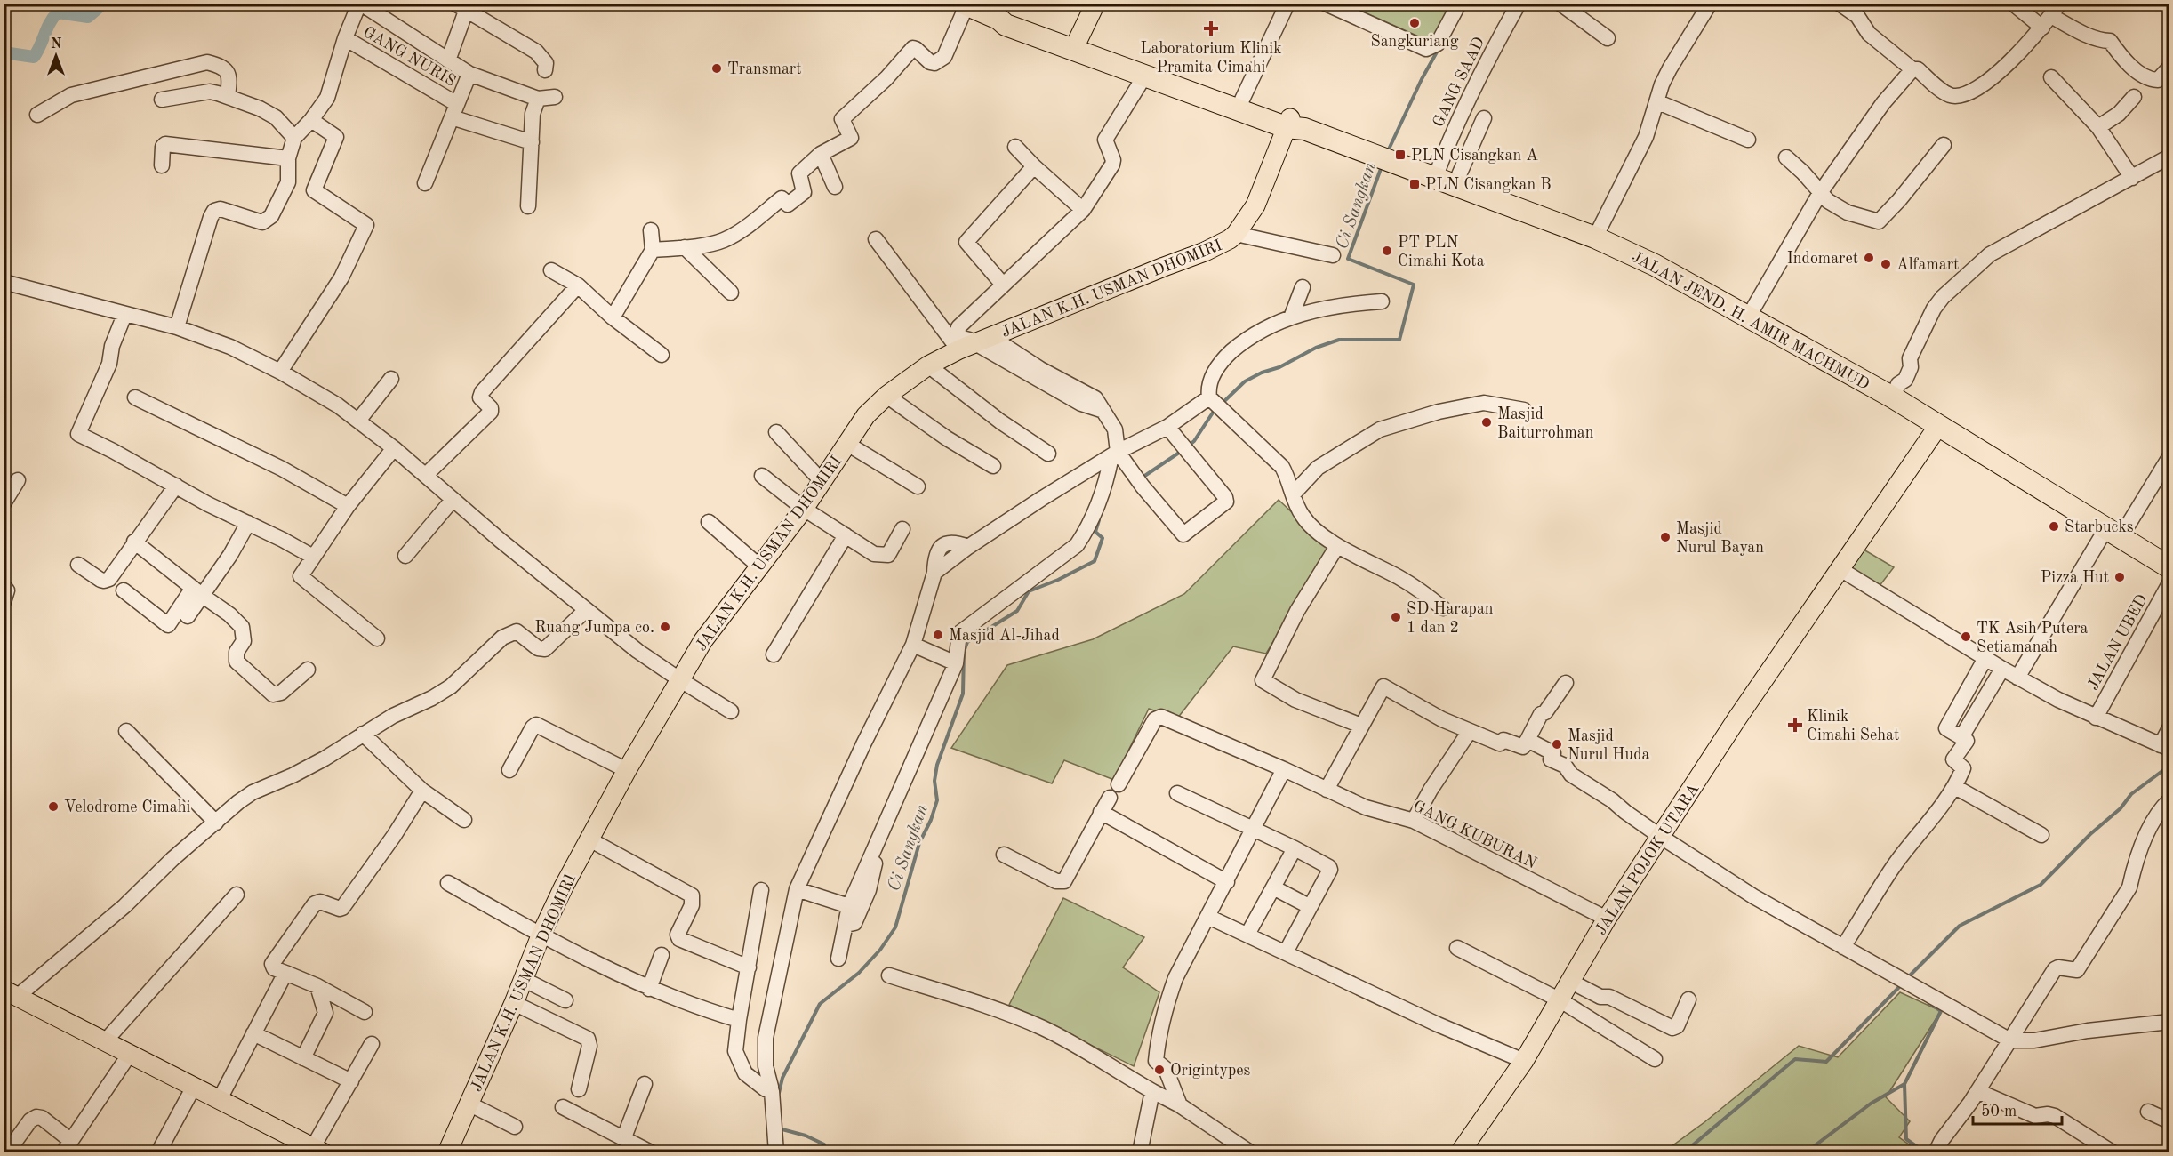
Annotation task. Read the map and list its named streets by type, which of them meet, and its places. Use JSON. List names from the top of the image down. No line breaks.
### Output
{"streets":{"highway":["JALAN JEND. H. AMIR MACHMUD"],"main road":["JALAN K.H. USMAN DHOMIRI","JALAN POJOK UTARA"],"street":["GANG NURIS","GANG SAAD","JALAN UBED","GANG KUBURAN"]},"crossings":[["GANG SAAD","JALAN JEND. H. AMIR MACHMUD"],["JALAN K.H. USMAN DHOMIRI","JALAN JEND. H. AMIR MACHMUD"],["JALAN JEND. H. AMIR MACHMUD","JALAN POJOK UTARA"],["GANG KUBURAN","JALAN POJOK UTARA"]],"water":["Ci Sangkan"],"places":{"other":["Sangkuriang","Transmart","PT PLN Cimahi Kota","Indomaret","Alfamart","Masjid Baiturrohman","Starbucks","Masjid Nurul Bayan","Pizza Hut","SD Harapan 1 dan 2","Ruang Jumpa co.","Masjid Al-Jihad","TK Asih Putera Setiamanah","Masjid Nurul Huda","Velodrome Cimahi","Origintypes"],"health":["Laboratorium Klinik Pramita Cimahi","Klinik Cimahi Sehat"],"transit":["PLN Cisangkan A","PLN Cisangkan B"]},"scale_bar":"50 m","north":"top"}
